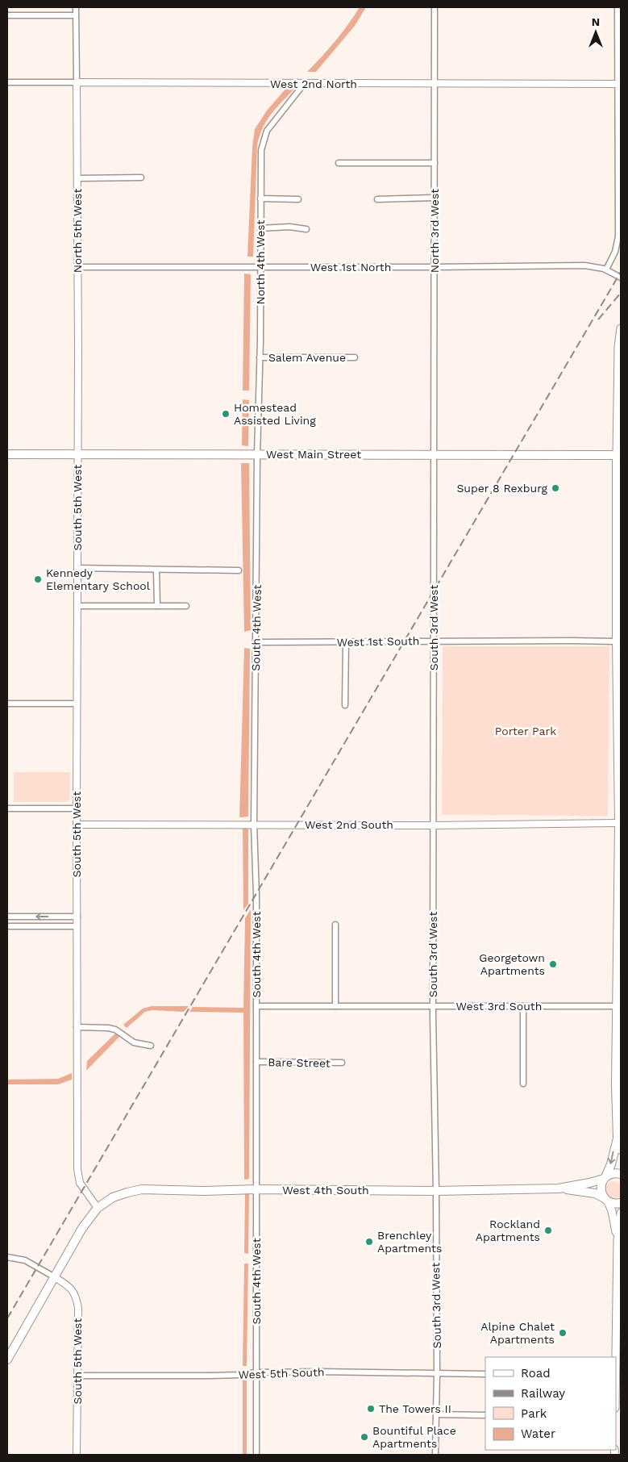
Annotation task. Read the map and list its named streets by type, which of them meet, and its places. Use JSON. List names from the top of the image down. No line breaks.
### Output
{"streets":{"main road":["West Main Street","West 4th South"],"street":["West 2nd North","North 5th West","North 3rd West","North 4th West","West 1st North","Salem Avenue","South 5th West","South 4th West","South 3rd West","West 1st South","West 2nd South","West 3rd South","Bare Street","West 5th South"]},"crossings":[["West 2nd North","North 5th West"],["West 2nd North","North 3rd West"],["West 2nd North","North 4th West"],["North 5th West","West 1st North"],["North 5th West","West Main Street"],["North 5th West","South 5th West"],["North 3rd West","West 1st North"],["North 3rd West","West Main Street"],["North 3rd West","South 3rd West"],["North 4th West","West 1st North"],["North 4th West","Salem Avenue"],["North 4th West","West Main Street"],["North 4th West","South 4th West"],["West Main Street","South 5th West"],["West Main Street","South 4th West"],["West Main Street","South 3rd West"],["South 5th West","West 2nd South"],["South 5th West","West 4th South"],["South 5th West","West 5th South"],["South 4th West","West 1st South"],["South 4th West","West 2nd South"],["South 4th West","West 3rd South"],["South 4th West","Bare Street"],["South 4th West","West 4th South"],["South 4th West","West 5th South"],["South 3rd West","West 1st South"],["South 3rd West","West 2nd South"],["South 3rd West","West 3rd South"],["South 3rd West","West 4th South"],["South 3rd West","West 5th South"]],"parks":["Porter Park"],"places":["Homestead Assisted Living","Super 8 Rexburg","Kennedy Elementary School","Georgetown Apartments","Rockland Apartments","Brenchley Apartments","Alpine Chalet Apartments","The Towers II","Bountiful Place Apartments"],"legend":["Road","Railway","Park","Water"],"north":"top"}
